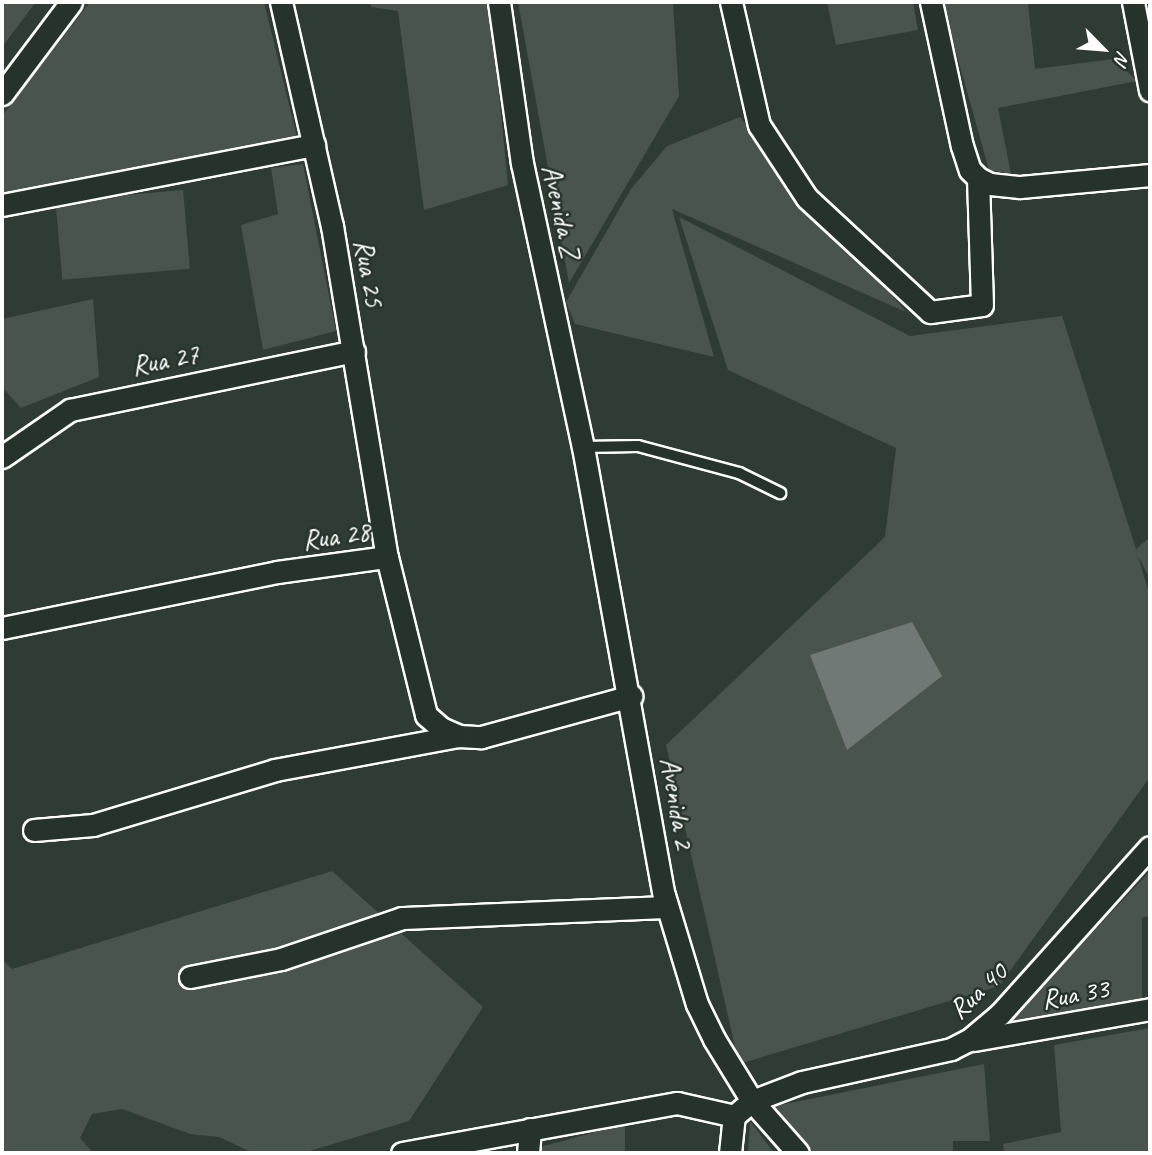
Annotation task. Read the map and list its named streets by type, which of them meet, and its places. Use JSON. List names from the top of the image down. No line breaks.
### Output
{"streets":{"street":["Avenida Z","Rua 25","Rua 27","Rua 28","Avenida 2","Rua 40","Rua 33"]},"crossings":[["Avenida Z","Avenida 2"],["Rua 25","Rua 27"],["Rua 25","Rua 28"],["Avenida 2","Rua 40"],["Rua 40","Rua 33"]],"north":"bottom right"}
